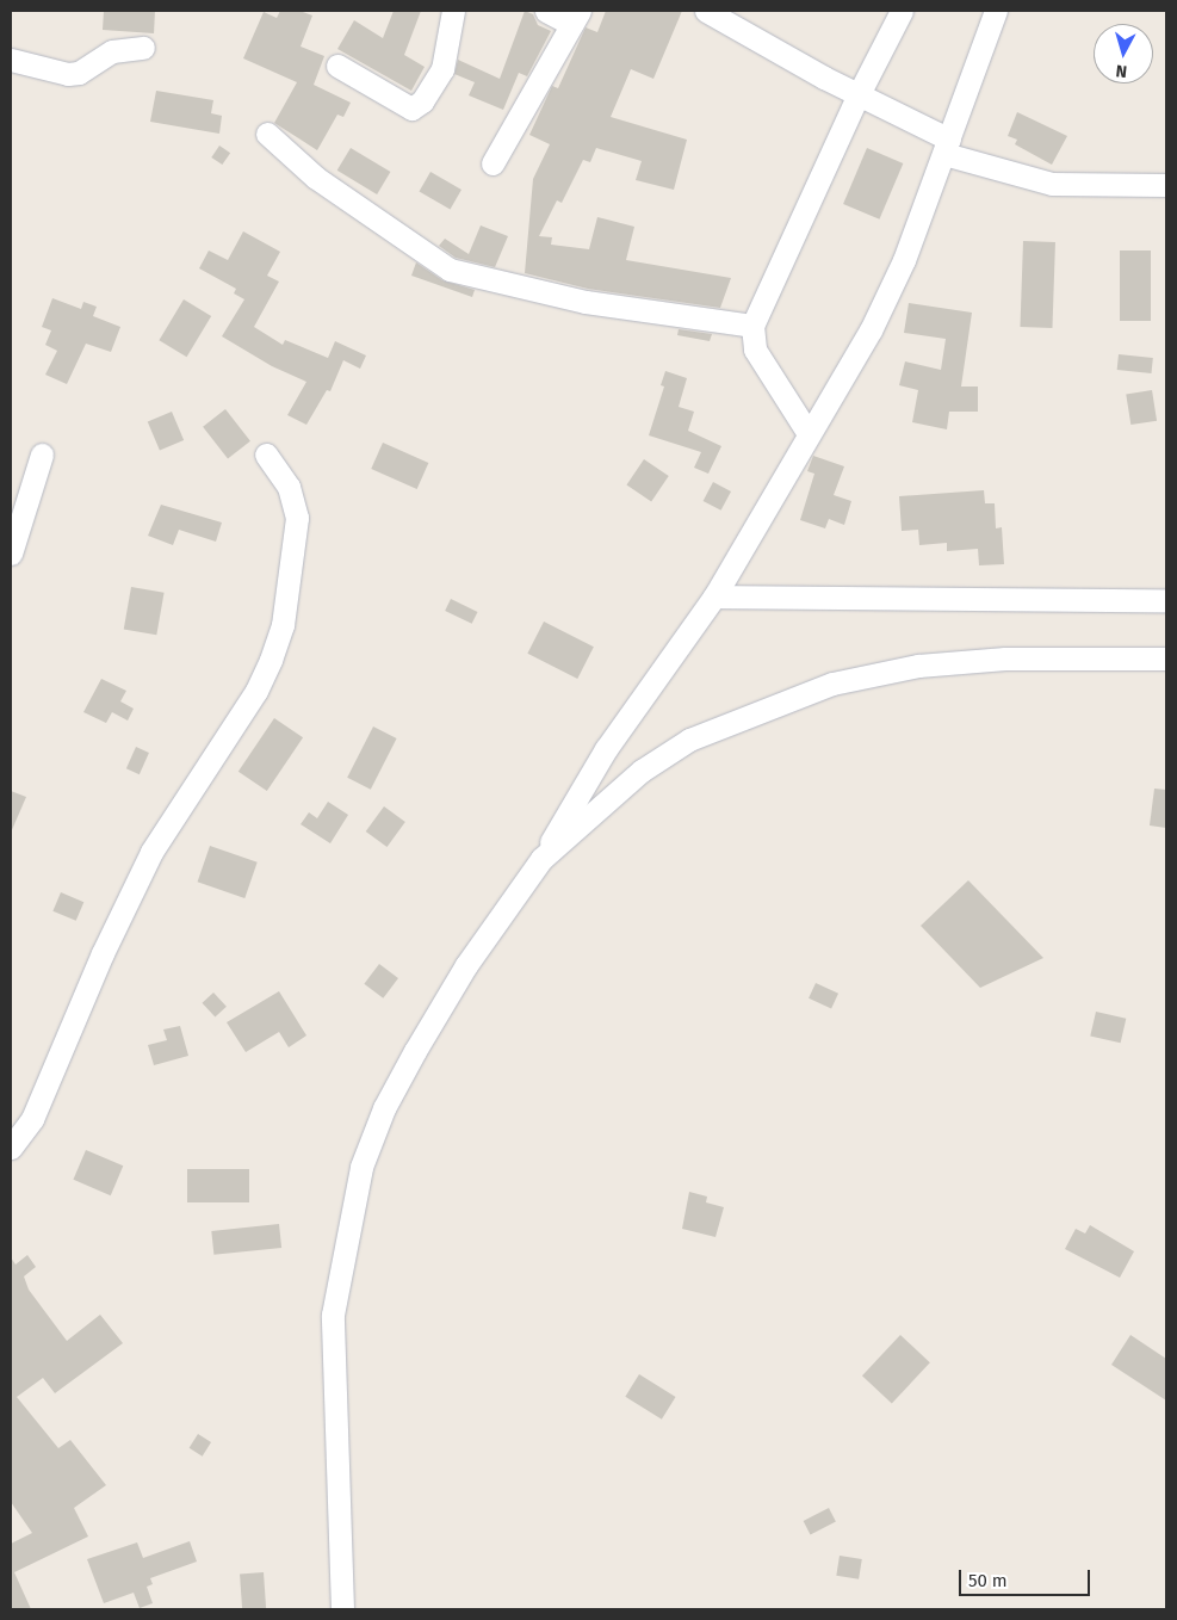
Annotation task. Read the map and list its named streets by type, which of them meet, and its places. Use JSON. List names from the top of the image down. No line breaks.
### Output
{"scale_bar":"50 m","north":"bottom"}
